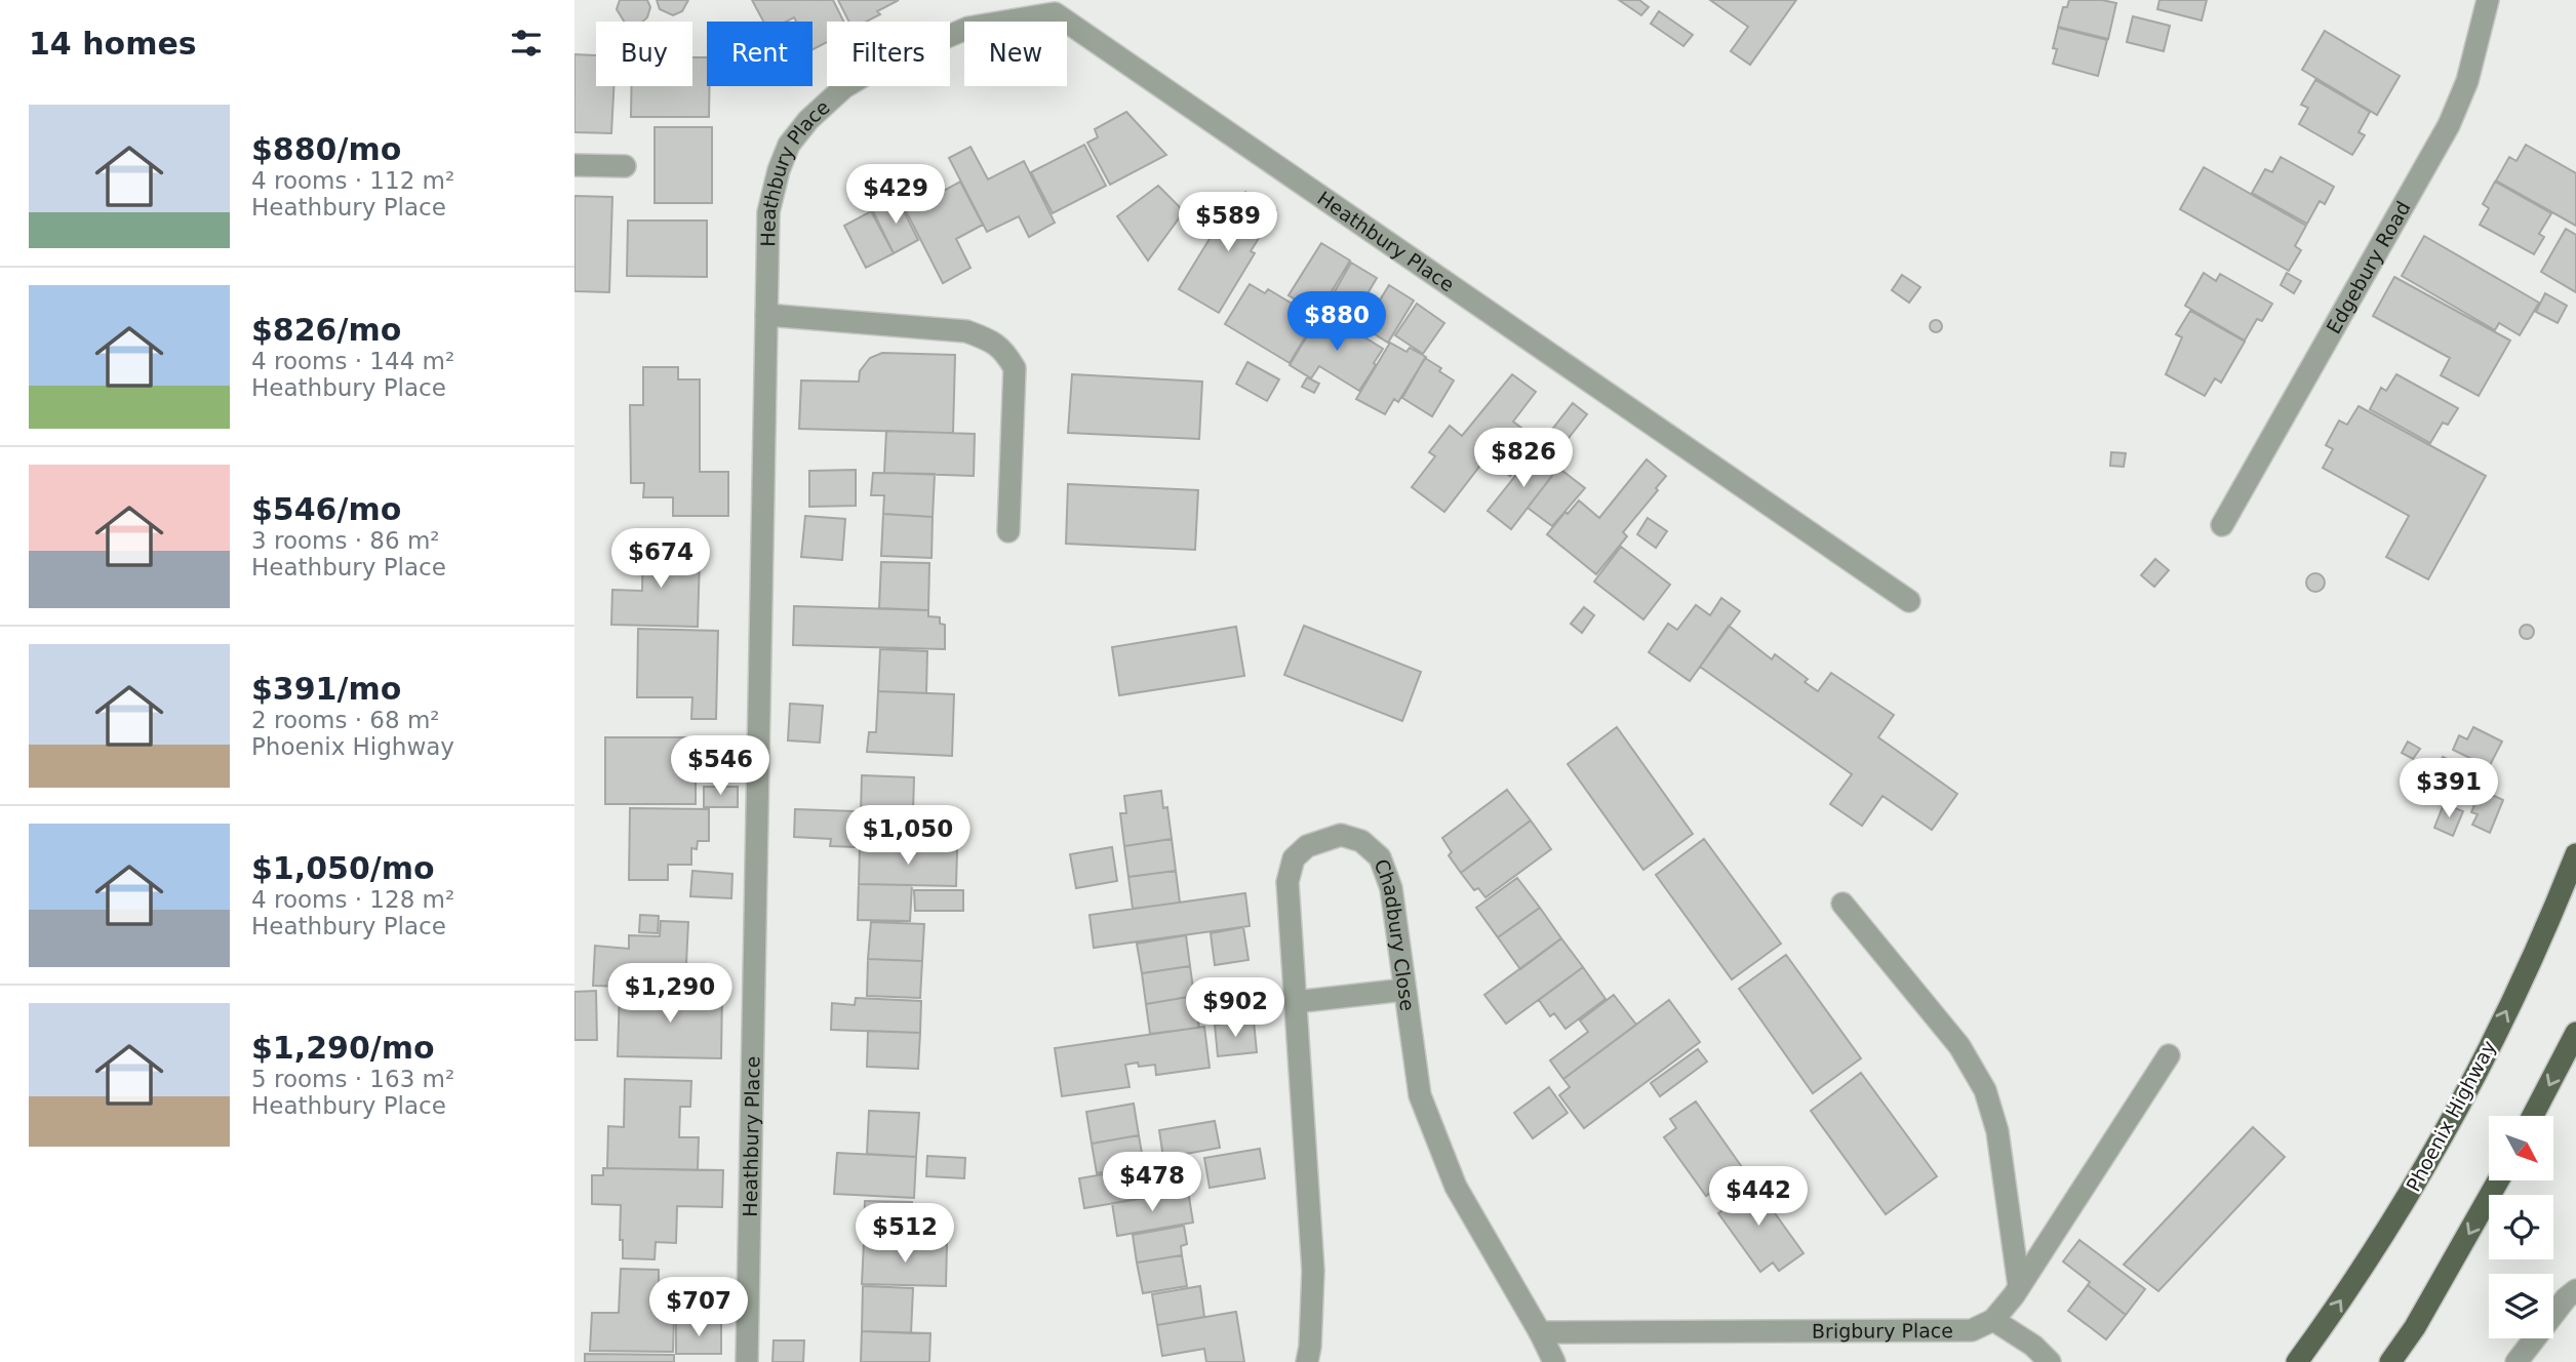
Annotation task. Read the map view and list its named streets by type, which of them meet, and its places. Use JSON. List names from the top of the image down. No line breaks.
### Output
{"streets":{"main road":["Phoenix Highway"],"street":["Heathbury Place","Edgebury Road","Chadbury Close","Brigbury Place"]},"crossings":[["Chadbury Close","Brigbury Place"]],"north":"bottom right","page":{"heading":"14 homes","chip":["Buy","Rent","Filters","New"],"list":[{"name":"$880/mo","note":"4 rooms · 112 m² · Heathbury Place"},{"name":"$826/mo","note":"4 rooms · 144 m² · Heathbury Place"},{"name":"$546/mo","note":"3 rooms · 86 m² · Heathbury Place"},{"name":"$391/mo","note":"2 rooms · 68 m² · Phoenix Highway"},{"name":"$1,050/mo","note":"4 rooms · 128 m² · Heathbury Place"},{"name":"$1,290/mo","note":"5 rooms · 163 m² · Heathbury Place"}],"price":["$429","$589","$880","$826","$674","$546","$391","$1,050","$1,290","$902","$478","$442","$512","$707"]}}
